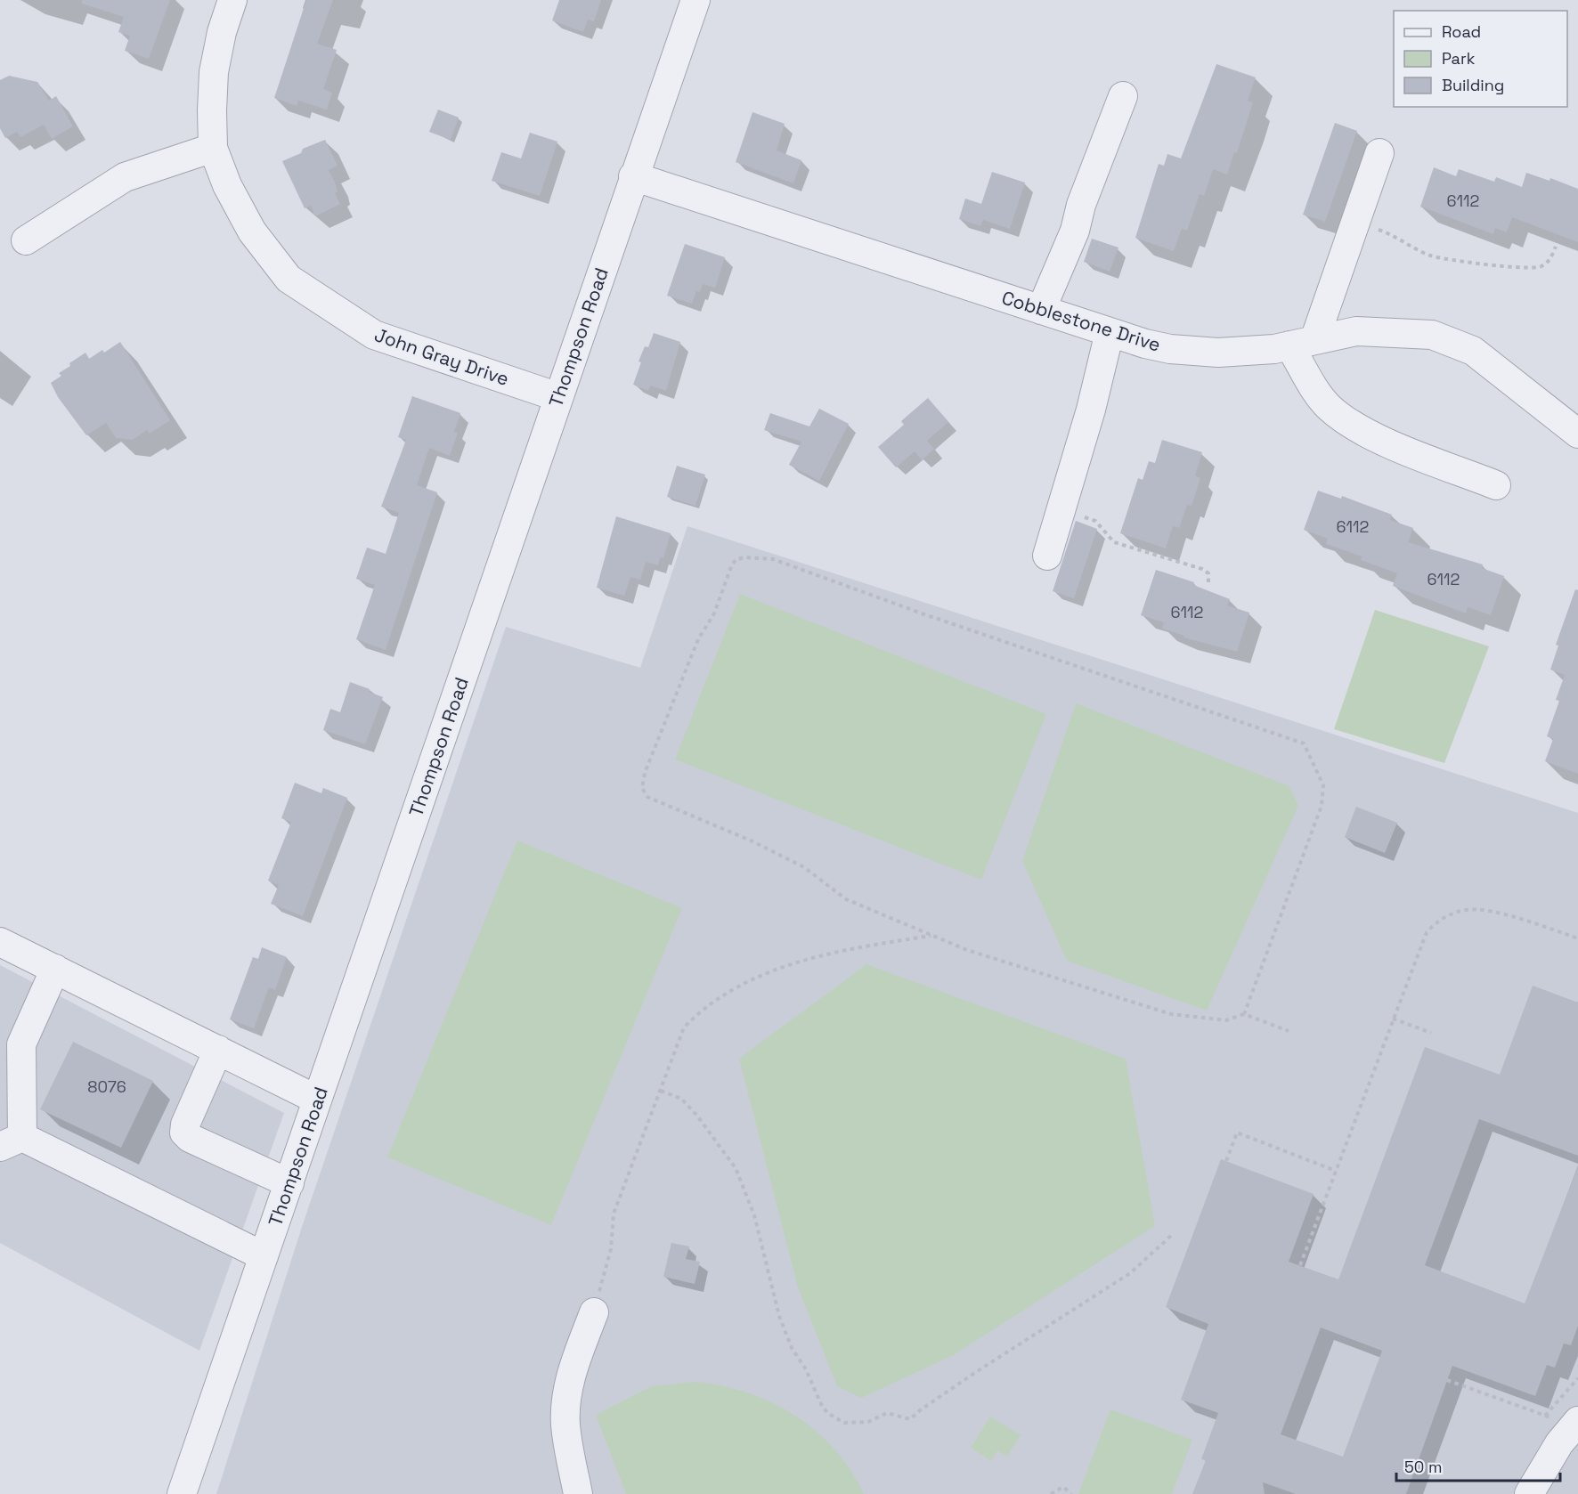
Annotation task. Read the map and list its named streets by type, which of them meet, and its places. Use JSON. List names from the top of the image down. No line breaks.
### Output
{"streets":{"street":["Cobblestone Drive","Thompson Road","John Gray Drive"]},"crossings":[["Cobblestone Drive","Thompson Road"],["Thompson Road","John Gray Drive"]],"house_numbers":["6112","6112","6112","6112","8076"],"legend":["Road","Park","Building"],"scale_bar":"50 m"}
